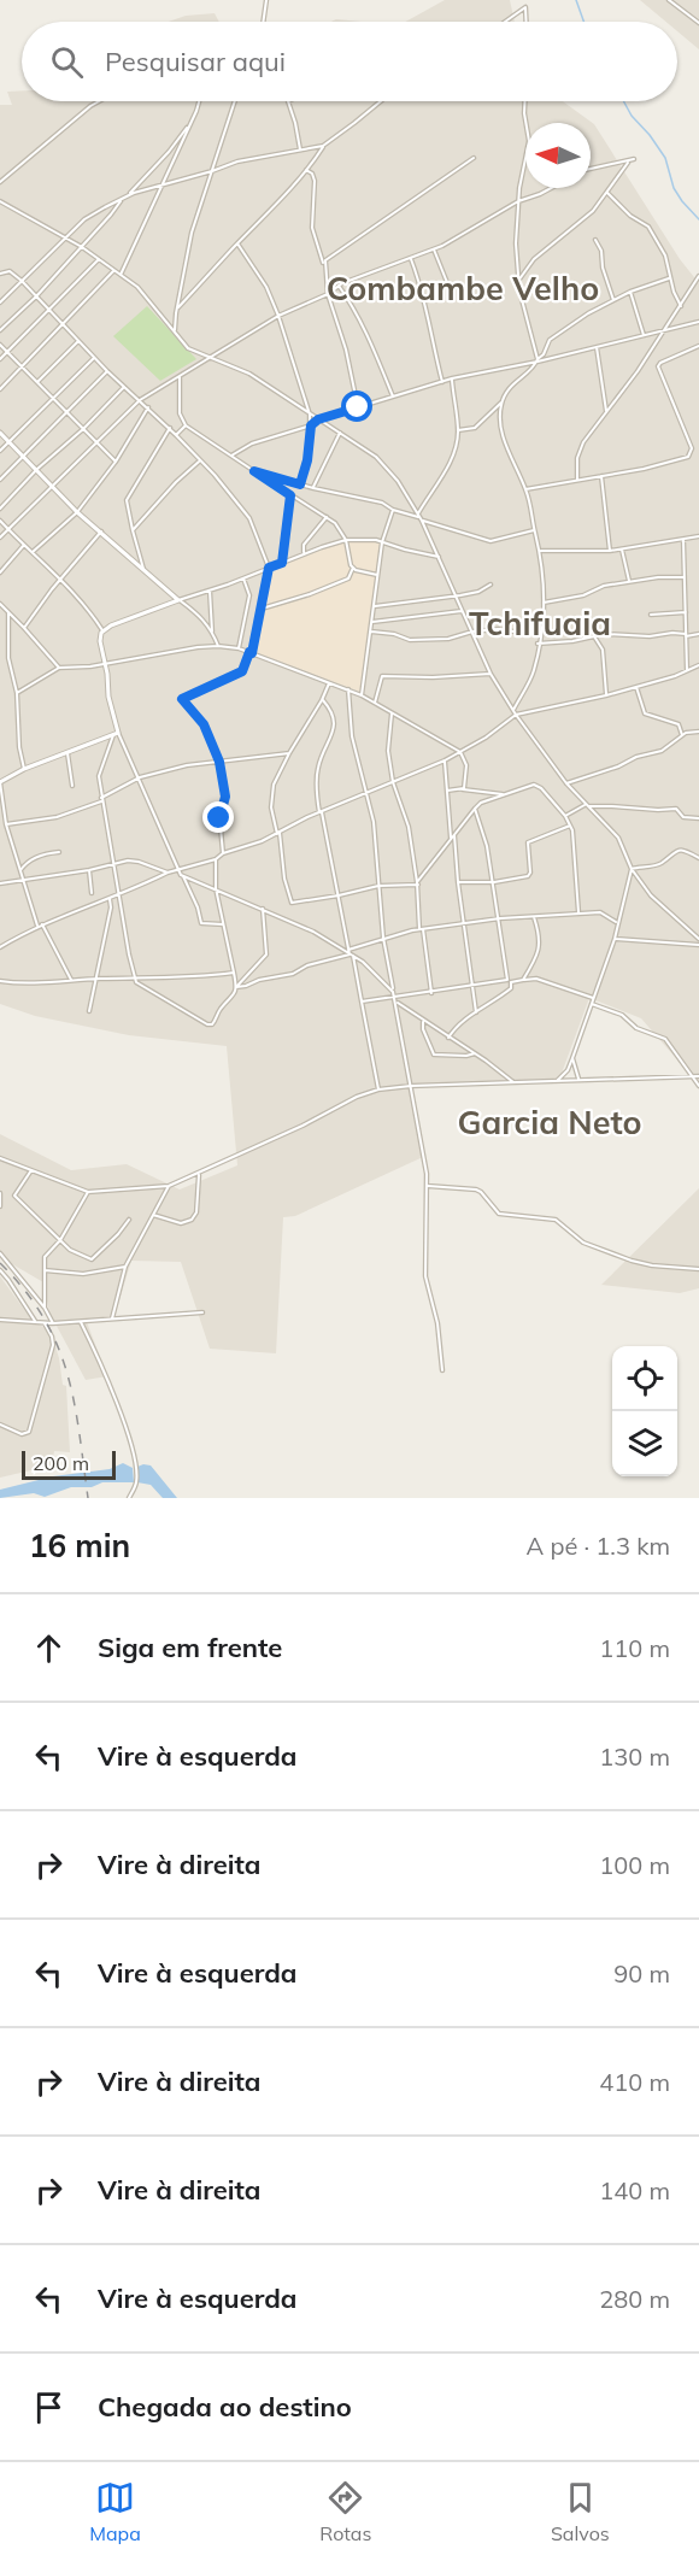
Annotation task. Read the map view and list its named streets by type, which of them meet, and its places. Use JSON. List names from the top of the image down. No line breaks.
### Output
{"districts":["Combambe Velho","Tchifuaia","Garcia Neto"],"scale_bar":"200 m","north":"left","page":{"search":"Pesquisar aqui","scale":"200 m","heading":["16 min","A pé · 1.3 km"],"list":[["Siga em frente","110 m"],["Vire à esquerda","130 m"],["Vire à direita","100 m"],["Vire à esquerda","90 m"],["Vire à direita","410 m"],["Vire à direita","140 m"],["Vire à esquerda","280 m"],"Chegada ao destino"],"nav":["Mapa","Rotas","Salvos"]}}
